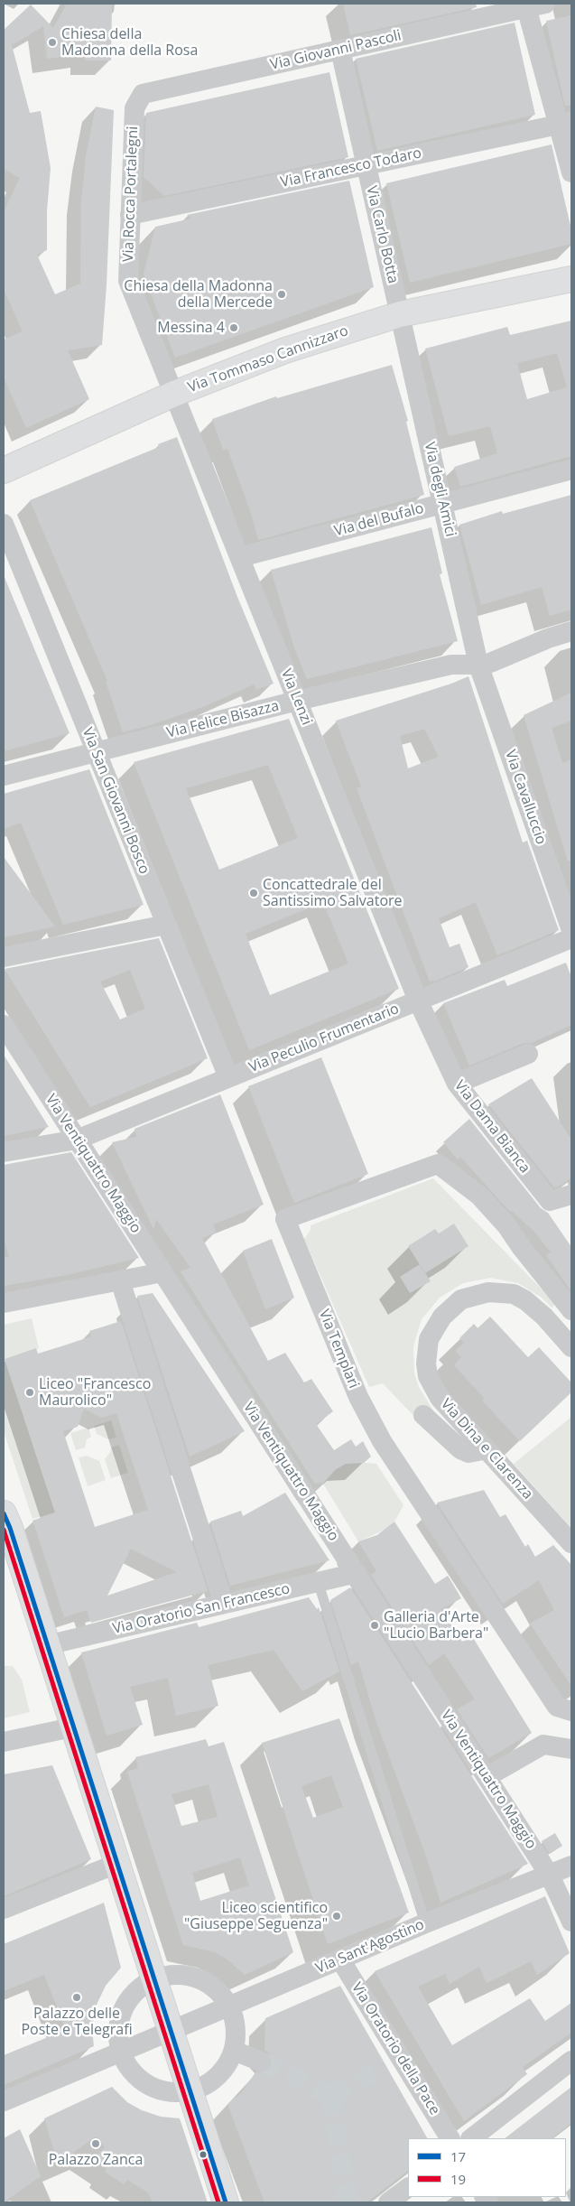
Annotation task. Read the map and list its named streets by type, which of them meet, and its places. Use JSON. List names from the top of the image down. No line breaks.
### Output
{"streets":{"main road":["Via Tommaso Cannizzaro"],"street":["Via Giovanni Pascoli","Via Francesco Todaro","Via Rocca Portalegni","Via Carlo Botta","Via degli Amici","Via del Bufalo","Via Lenzi","Via Felice Bisazza","Via Cavalluccio","Via San Giovanni Bosco","Via Peculio Frumentario","Via Dama Bianca","Via Ventiquattro Maggio","Via Templari","Via Dina e Clarenza","Via Oratorio San Francesco","Via Sant'Agostino","Via Oratorio della Pace"]},"crossings":[["Via Giovanni Pascoli","Via Rocca Portalegni"],["Via Giovanni Pascoli","Via Carlo Botta"],["Via Francesco Todaro","Via Rocca Portalegni"],["Via Francesco Todaro","Via Carlo Botta"],["Via Rocca Portalegni","Via Lenzi"],["Via Carlo Botta","Via Tommaso Cannizzaro"],["Via Carlo Botta","Via degli Amici"],["Via Tommaso Cannizzaro","Via degli Amici"],["Via Tommaso Cannizzaro","Via Lenzi"],["Via degli Amici","Via del Bufalo"],["Via degli Amici","Via Felice Bisazza"],["Via degli Amici","Via Cavalluccio"],["Via del Bufalo","Via Lenzi"],["Via Lenzi","Via Felice Bisazza"],["Via Lenzi","Via Peculio Frumentario"],["Via Lenzi","Via Dama Bianca"],["Via Felice Bisazza","Via Cavalluccio"],["Via Felice Bisazza","Via San Giovanni Bosco"],["Via San Giovanni Bosco","Via Peculio Frumentario"],["Via Peculio Frumentario","Via Dama Bianca"],["Via Peculio Frumentario","Via Ventiquattro Maggio"],["Via Ventiquattro Maggio","Via Oratorio San Francesco"],["Via Ventiquattro Maggio","Via Sant'Agostino"],["Via Sant'Agostino","Via Oratorio della Pace"]],"places":["Chiesa della Madonna della Rosa","Chiesa della Madonna della Mercede","Messina 4","Concattedrale del Santissimo Salvatore","Liceo \"Francesco Maurolico\"","Galleria d'Arte \"Lucio Barbera\"","Liceo scientifico \"Giuseppe Seguenza\"","Palazzo delle Poste e Telegrafi","Palazzo Zanca"],"lines":["transit line 17","transit line 19"],"legend":["17","19"]}
